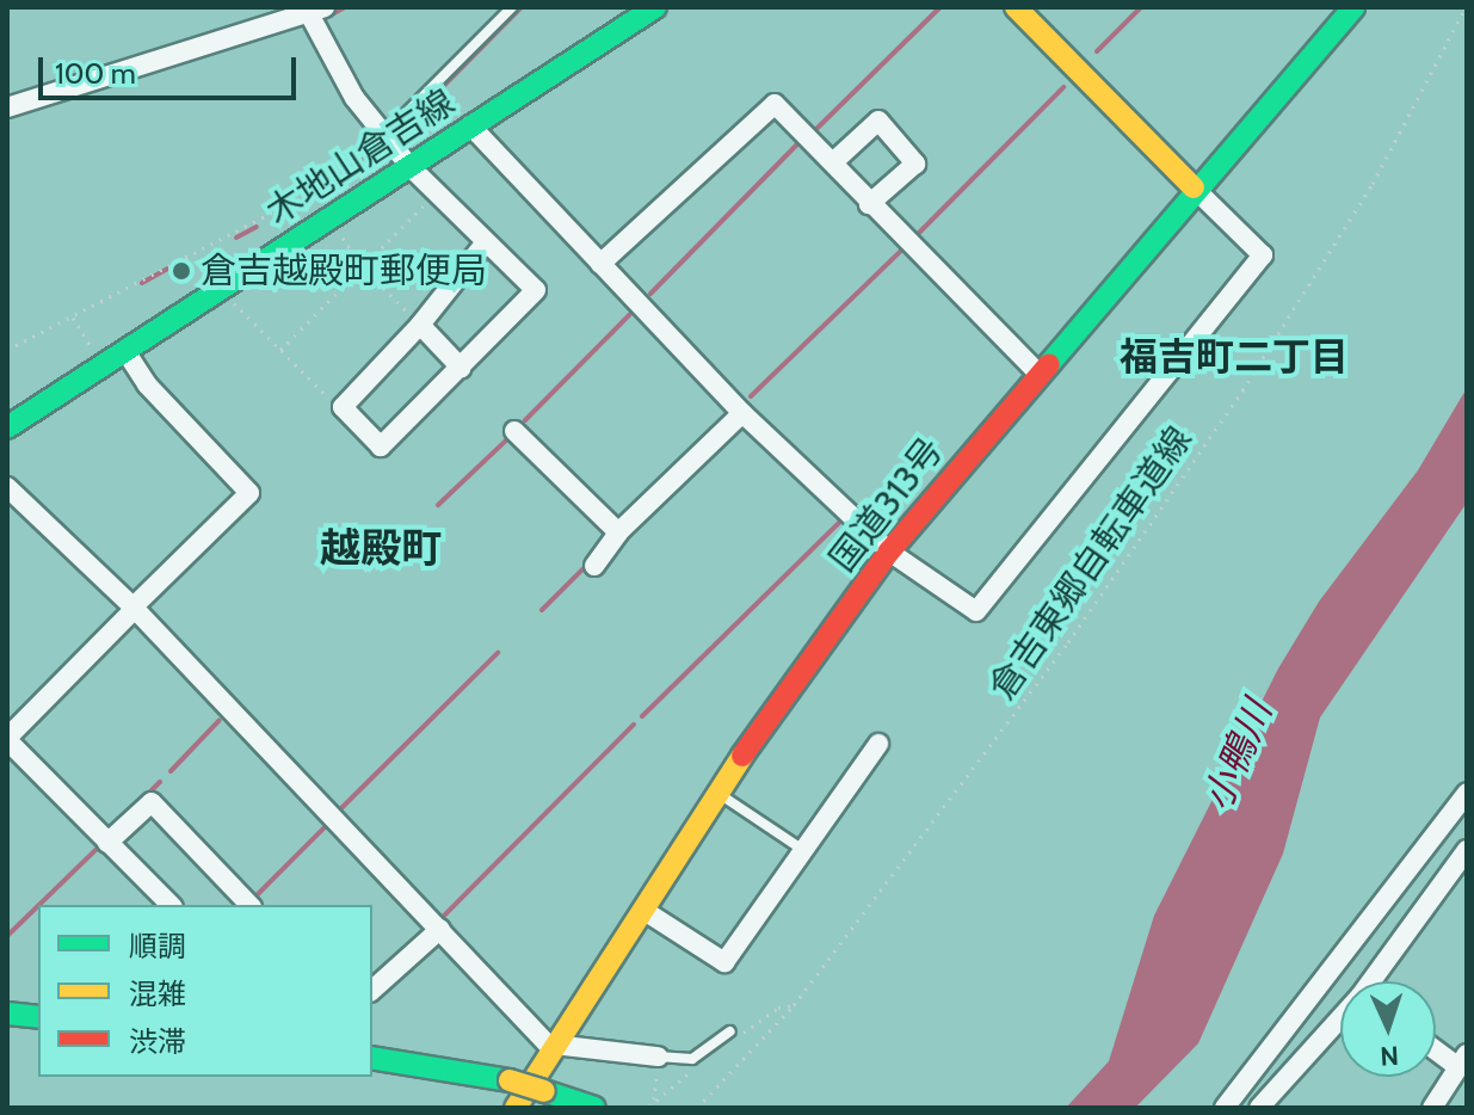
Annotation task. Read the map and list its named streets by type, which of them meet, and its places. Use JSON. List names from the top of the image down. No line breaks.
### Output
{"streets":{"main road":["木地山倉吉線","国道313号"],"path":["倉吉東郷自転車道線"]},"districts":["福吉町二丁目","越殿町"],"water":["小鴨川"],"places":["倉吉越殿町郵便局"],"legend":["順調","混雑","渋滞"],"scale_bar":"100 m","north":"bottom"}
